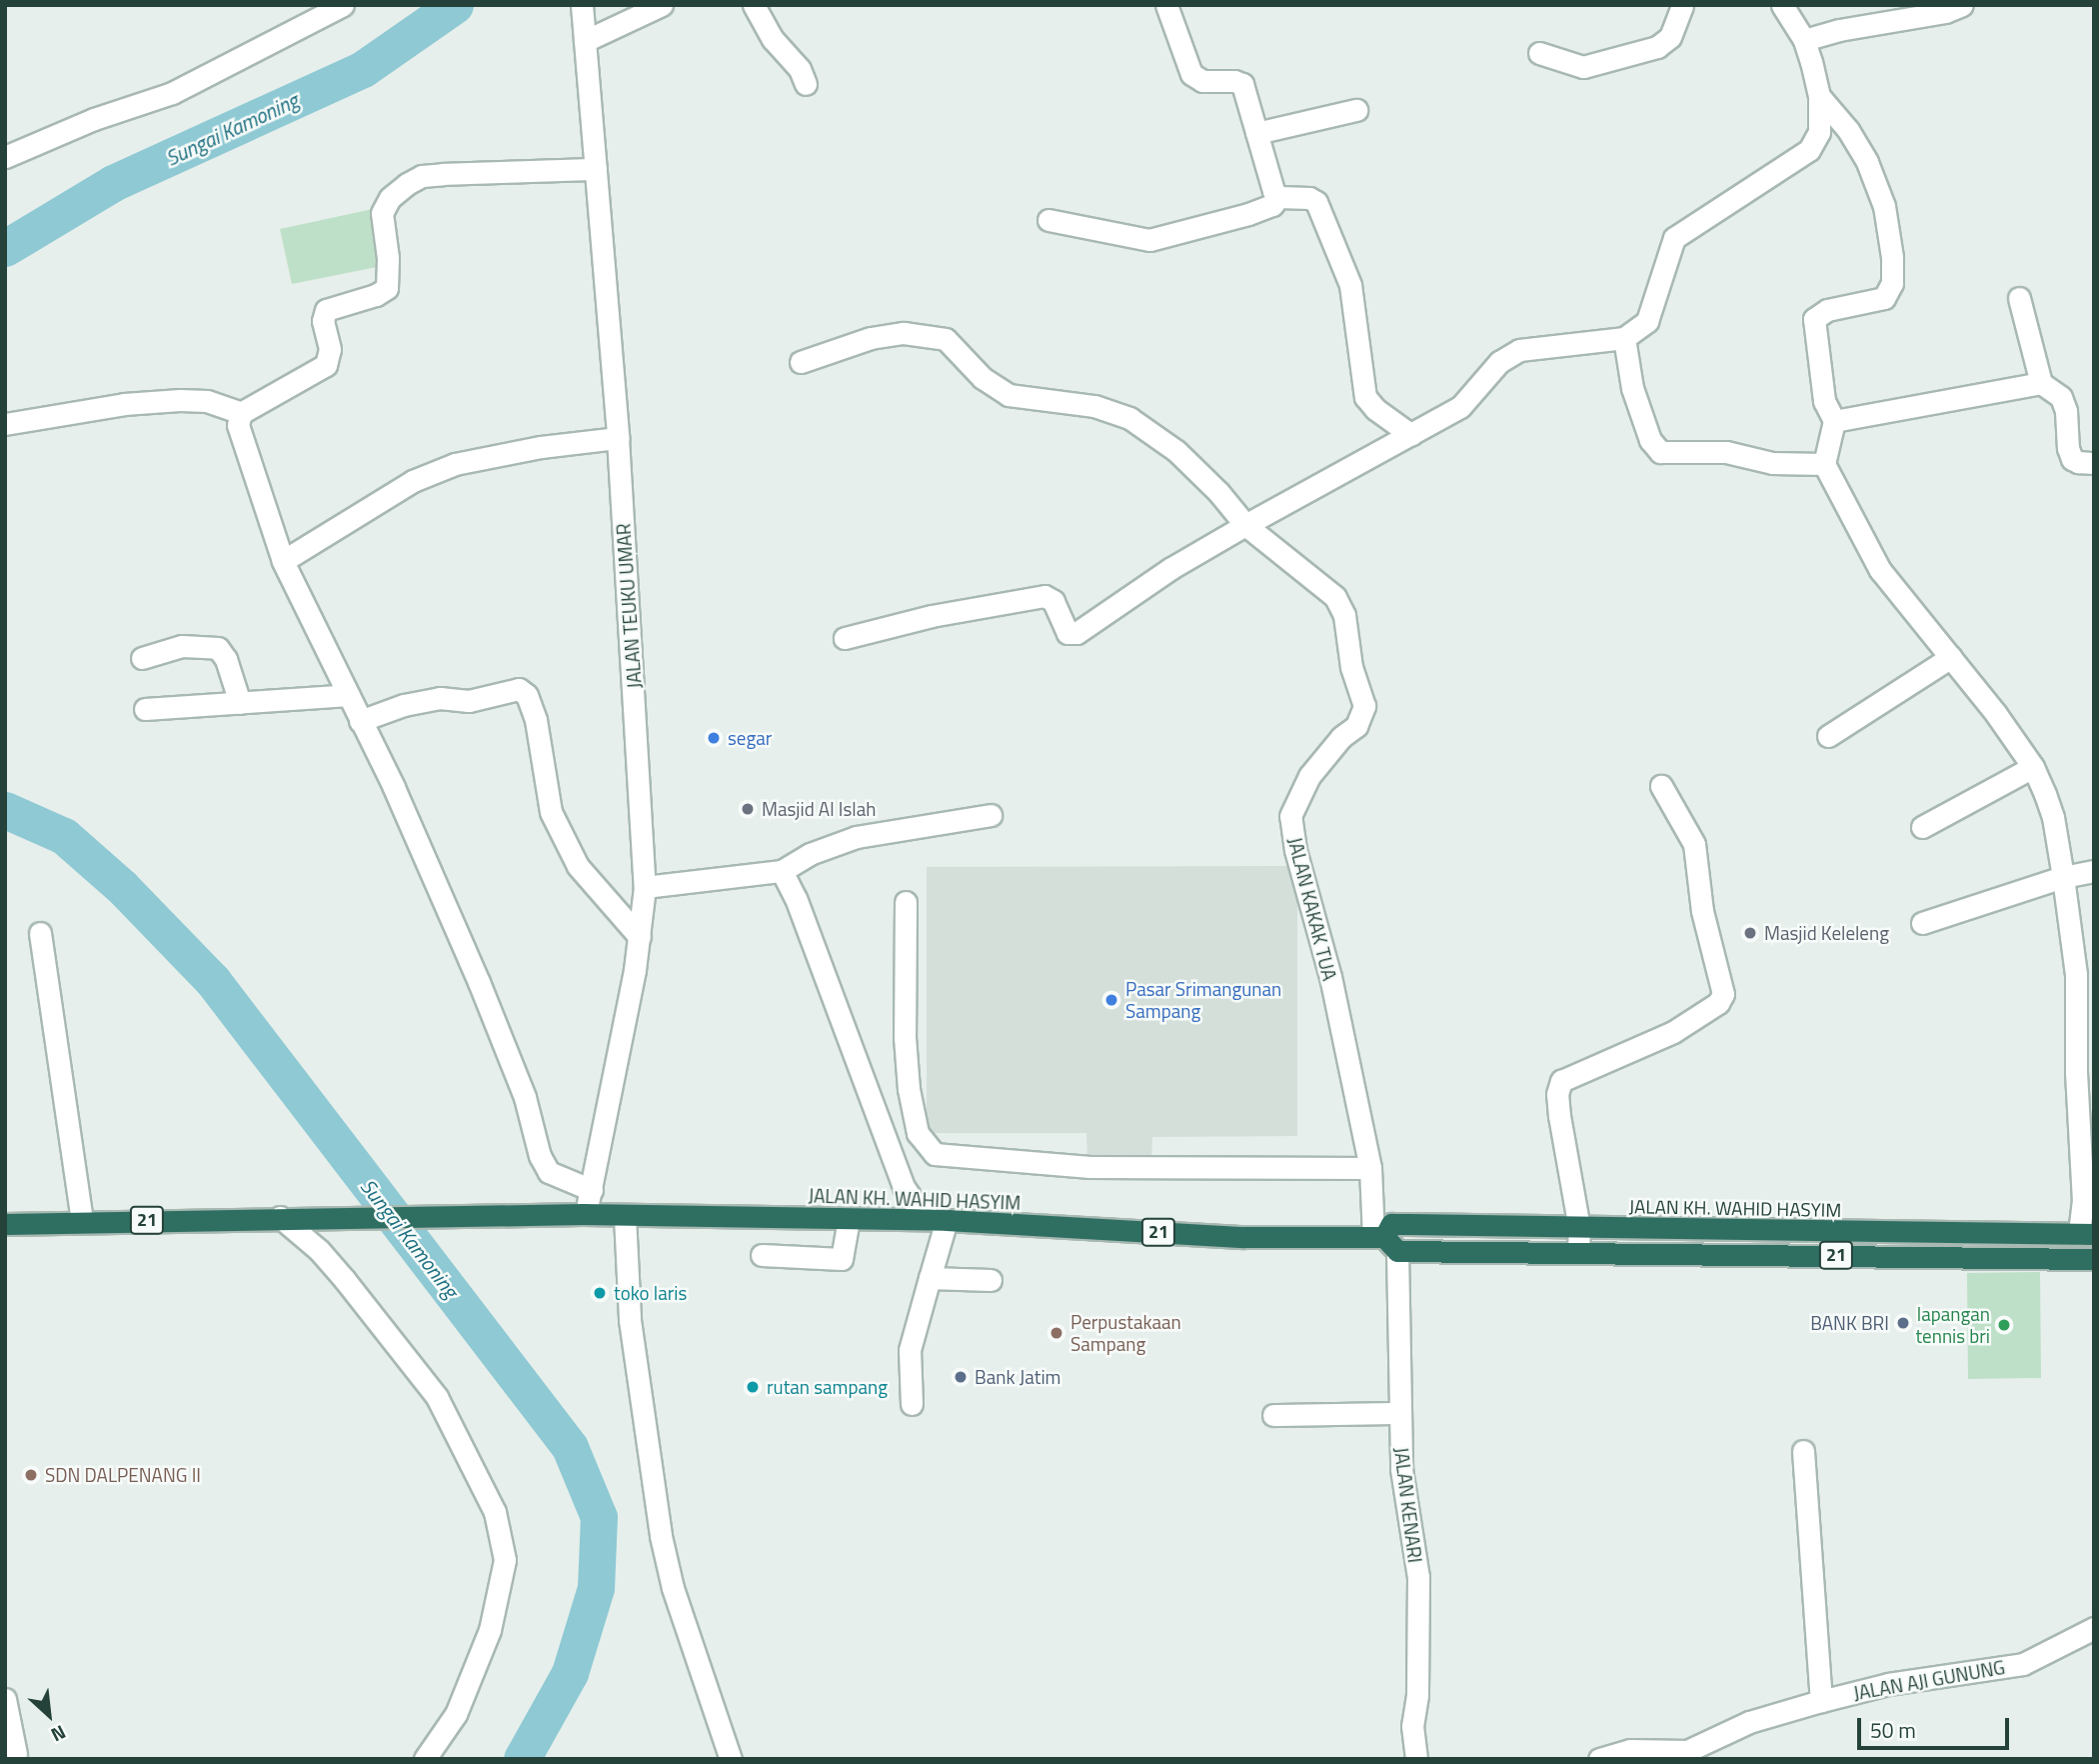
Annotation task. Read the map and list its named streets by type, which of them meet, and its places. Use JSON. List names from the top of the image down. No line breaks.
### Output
{"streets":{"highway":["JALAN KH. WAHID HASYIM","21"],"street":["JALAN TEUKU UMAR","JALAN KAKAK TUA","JALAN KENARI","JALAN AJI GUNUNG"]},"crossings":[["JALAN TEUKU UMAR","JALAN KH. WAHID HASYIM"],["JALAN KAKAK TUA","JALAN KH. WAHID HASYIM"],["JALAN KAKAK TUA","JALAN KENARI"],["JALAN KH. WAHID HASYIM","21"],["JALAN KH. WAHID HASYIM","JALAN KENARI"]],"water":["Sungai Kamoning"],"places":["segar","Masjid Al Islah","Masjid Keleleng","Pasar Srimangunan Sampang","toko laris","BANK BRI","lapangan tennis bri","Perpustakaan Sampang","Bank Jatim","rutan sampang","SDN DALPENANG II"],"scale_bar":"50 m","north":"bottom right"}
